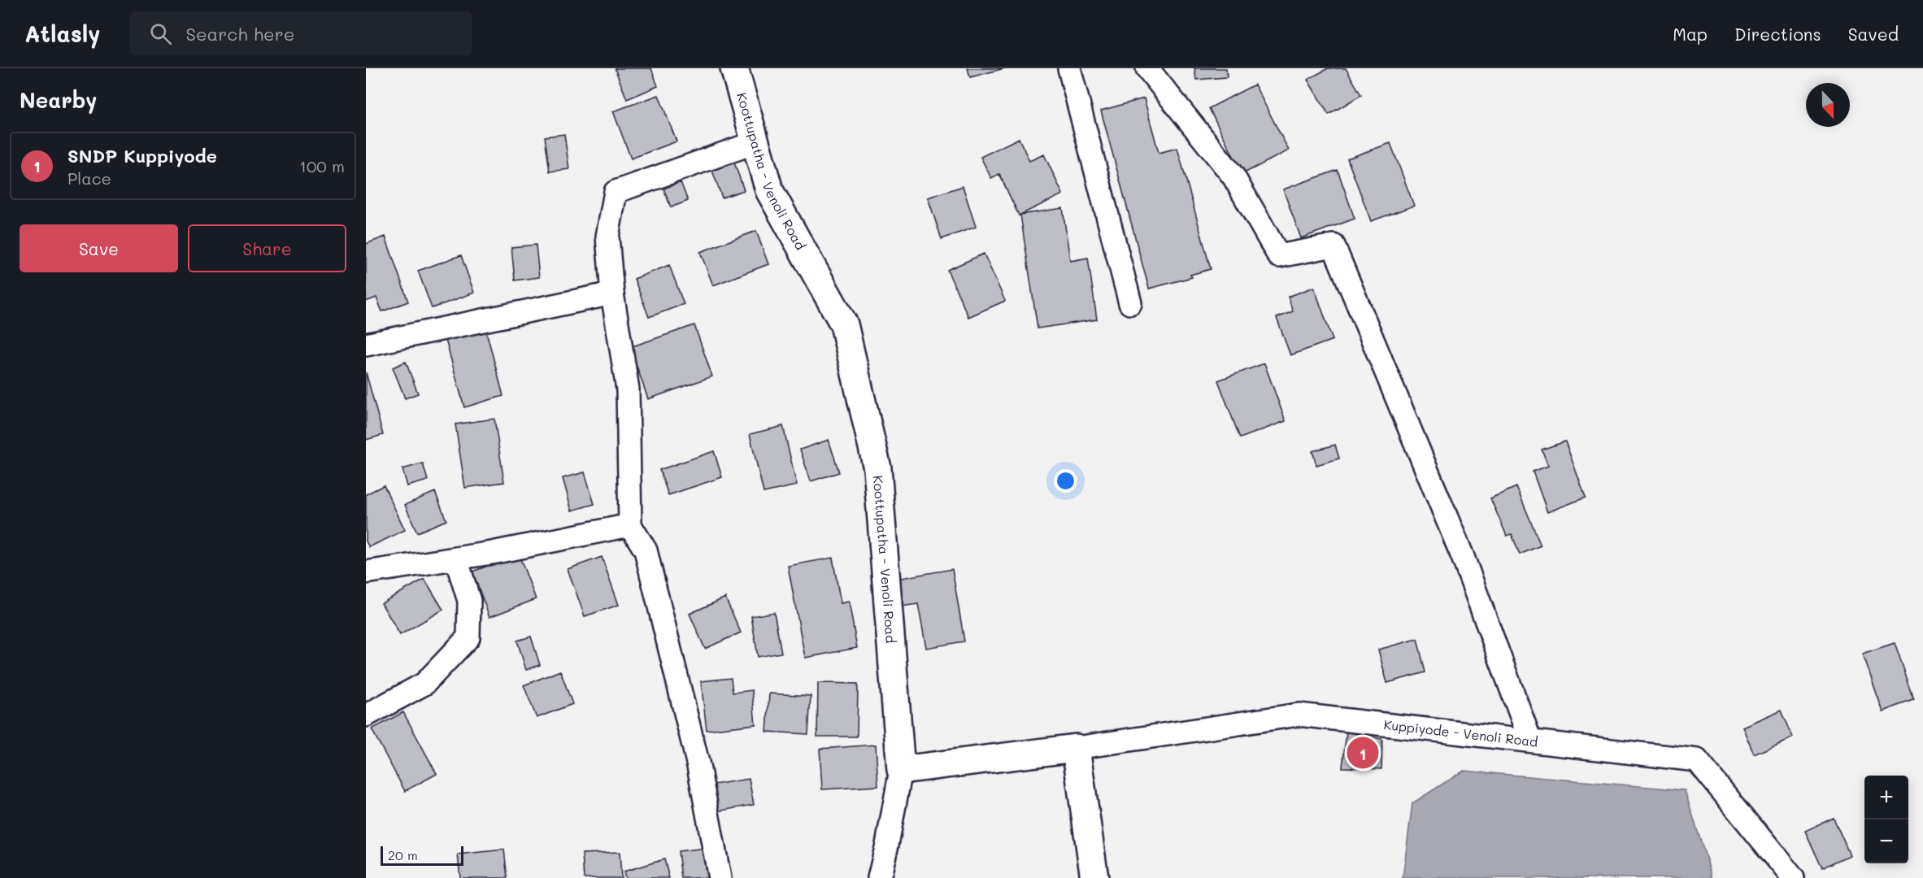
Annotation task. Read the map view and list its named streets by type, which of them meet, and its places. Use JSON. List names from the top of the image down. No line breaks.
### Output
{"streets":{"street":["Koottupatha - Venoli Road","Kuppiyode - Venoli Road"]},"scale_bar":"20 m","north":"bottom","page":{"header":"Atlasly","search":"Search here","nav":["Map","Directions","Saved"],"heading":"Nearby","list":[{"mark":"1","name":"SNDP Kuppiyode","note":"Place","value":"100 m"}],"buttons":["Save","Share"],"pins":"1","map_buttons":["+","−"],"scale":"20 m"}}
